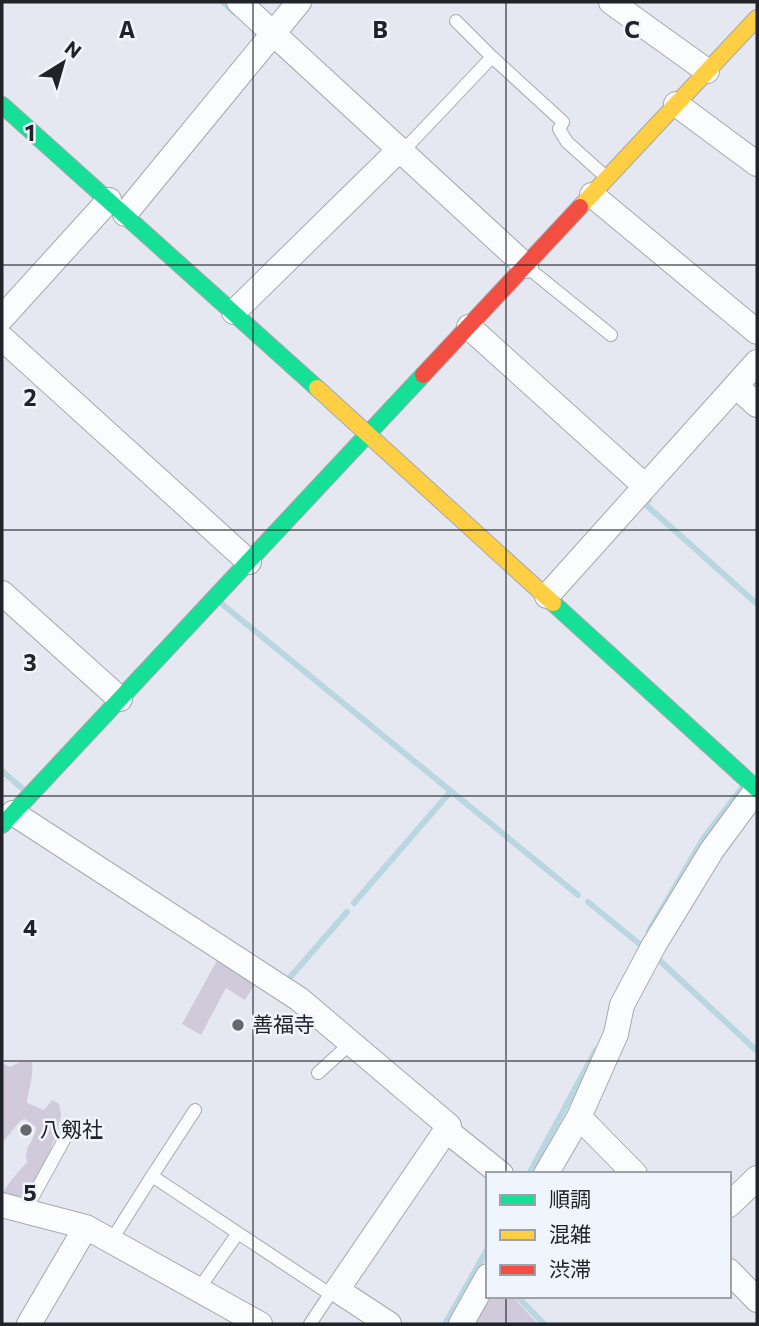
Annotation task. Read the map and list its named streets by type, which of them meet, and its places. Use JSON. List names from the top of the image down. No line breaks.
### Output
{"places":["善福寺","八剱社"],"legend":["順調","混雑","渋滞"],"north":"top right","grid":{"columns":["A","B","C"],"rows":["1","2","3","4","5"]}}
